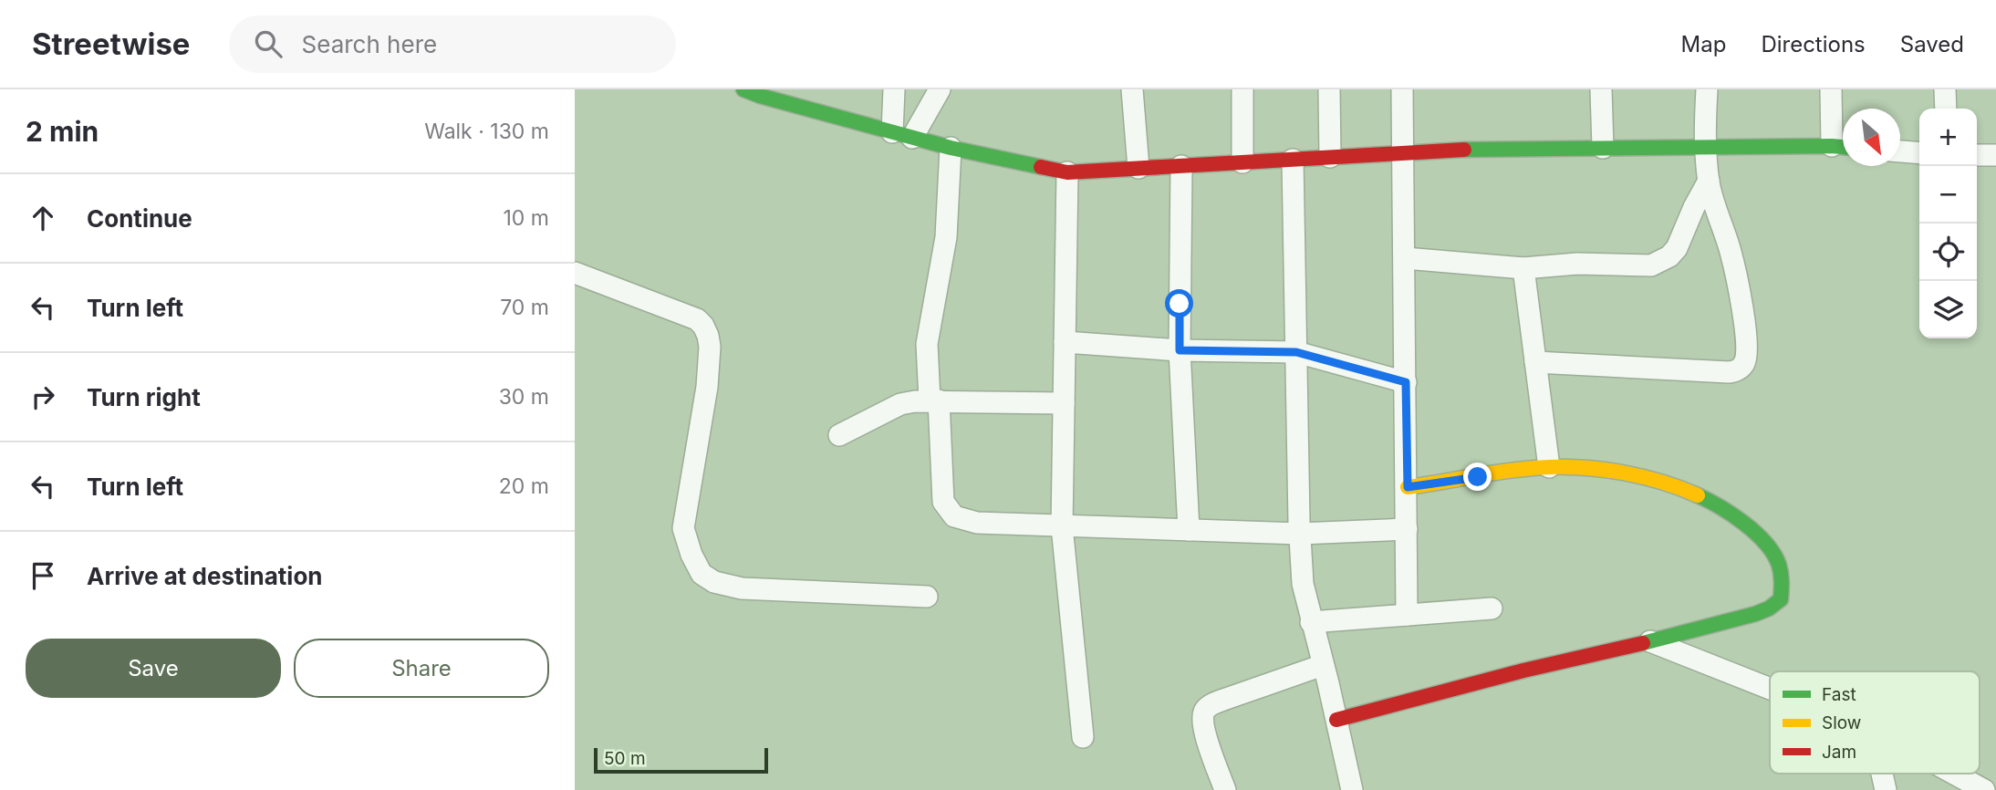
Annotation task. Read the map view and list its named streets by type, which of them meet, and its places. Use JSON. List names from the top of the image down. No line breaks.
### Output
{"legend":["Fast","Slow","Jam"],"scale_bar":"50 m","north":"bottom right","page":{"header":"Streetwise","search":"Search here","nav":["Map","Directions","Saved"],"heading":["2 min","Walk · 130 m"],"map_buttons":["+","−"],"list":[["Continue","10 m"],["Turn left","70 m"],["Turn right","30 m"],["Turn left","20 m"],"Arrive at destination"],"buttons":["Save","Share"],"scale":"50 m"}}
